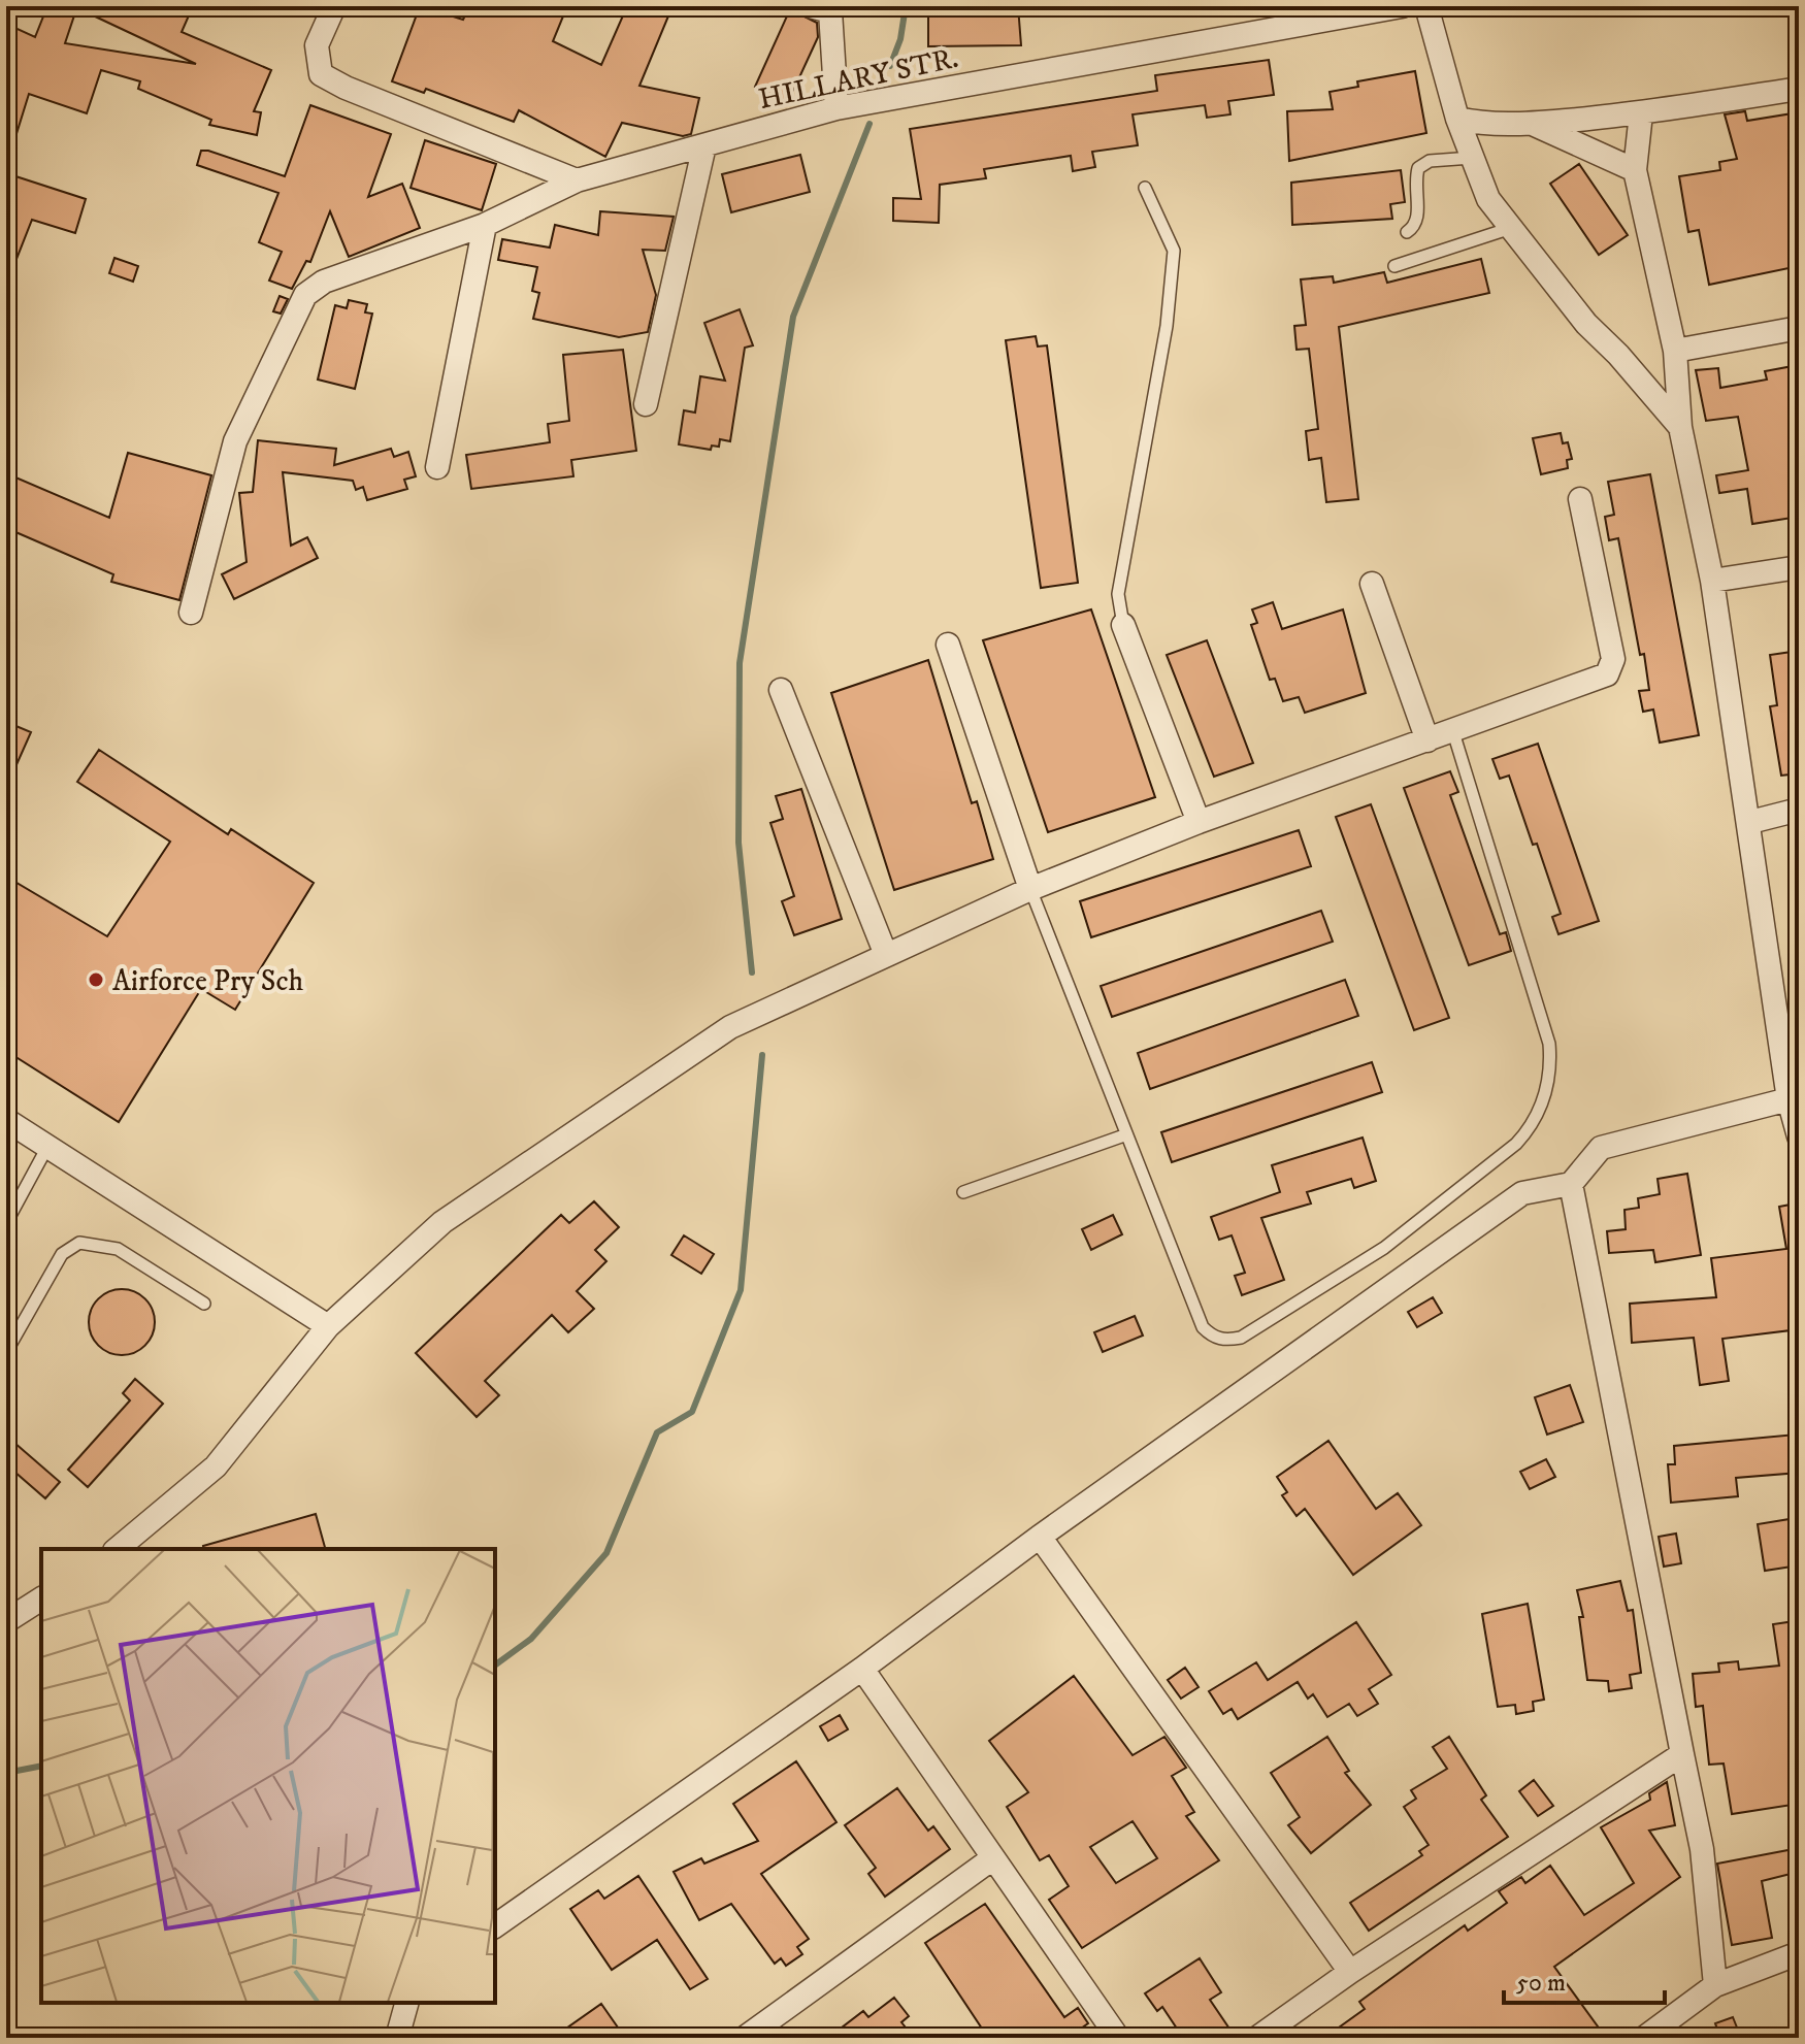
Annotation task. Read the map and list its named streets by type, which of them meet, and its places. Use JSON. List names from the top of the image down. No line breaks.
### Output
{"streets":{"street":["HILLARY STR."]},"places":["Airforce Pry Sch"],"scale_bar":"50 m"}
